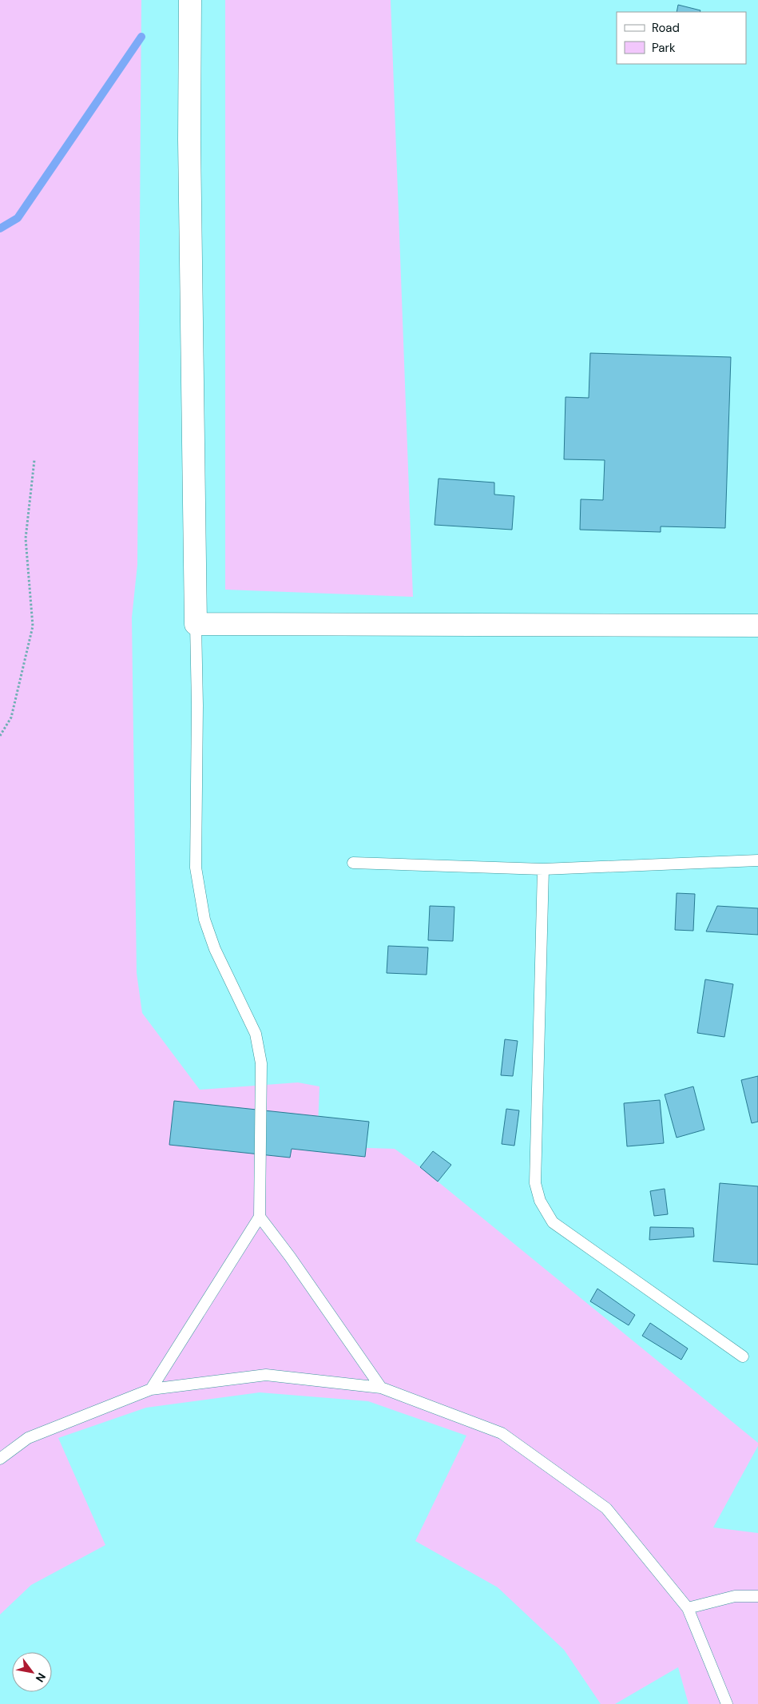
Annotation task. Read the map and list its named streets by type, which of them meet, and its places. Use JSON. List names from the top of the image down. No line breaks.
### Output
{"legend":["Road","Park"],"north":"bottom right"}
